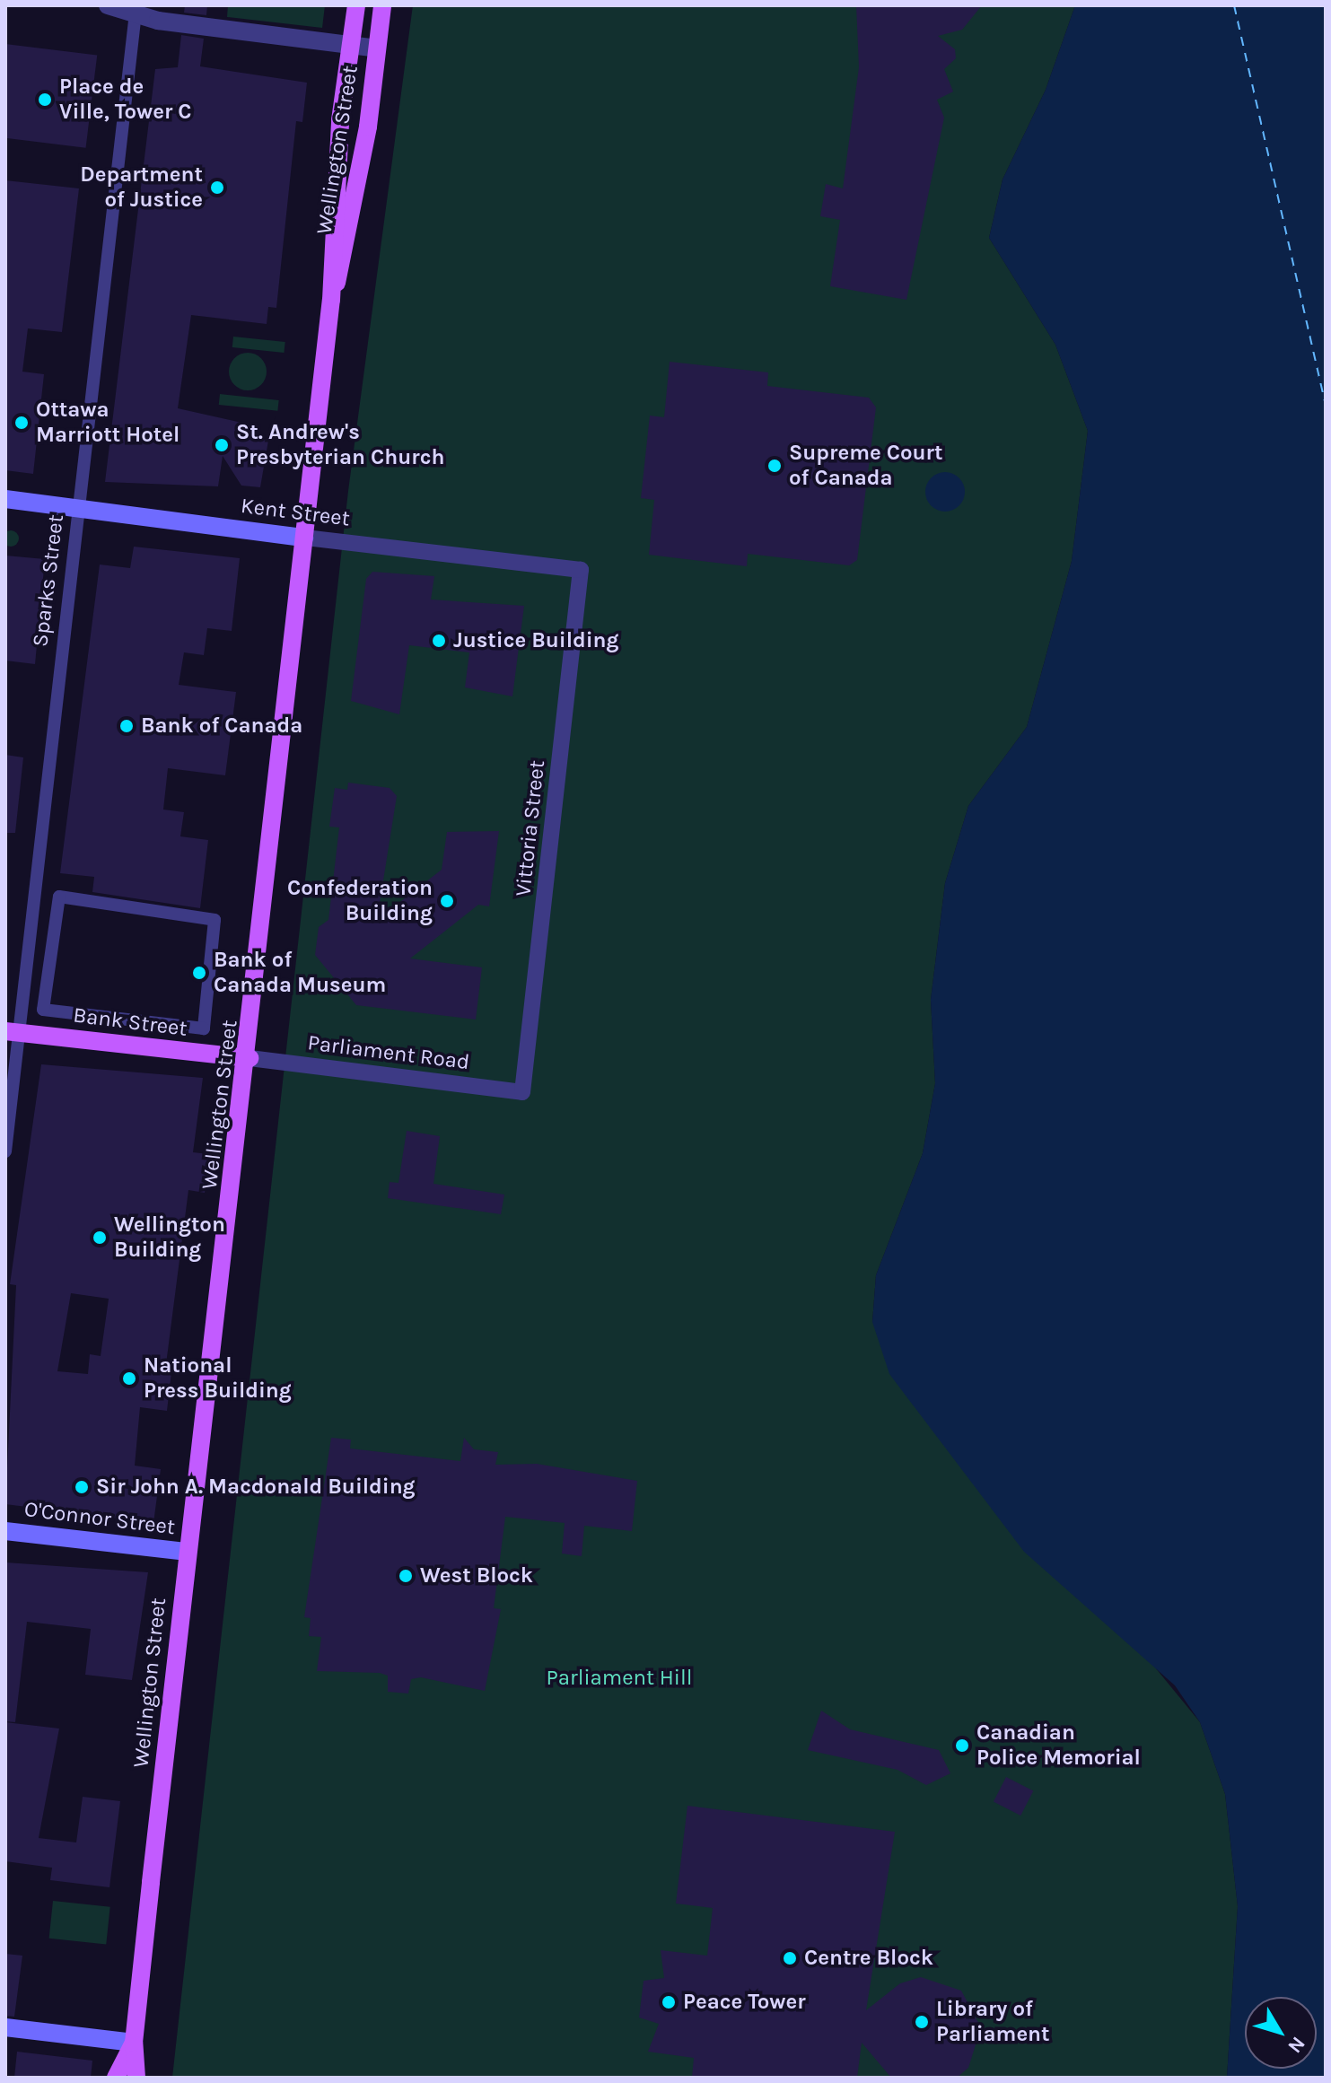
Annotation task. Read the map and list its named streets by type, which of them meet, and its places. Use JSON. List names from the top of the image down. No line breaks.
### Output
{"streets":{"main road":["Wellington Street","Kent Street","Bank Street","O'Connor Street"],"street":["Sparks Street","Vittoria Street","Parliament Road"]},"crossings":[["Wellington Street","Kent Street"],["Wellington Street","Bank Street"],["Wellington Street","Parliament Road"],["Wellington Street","O'Connor Street"],["Kent Street","Sparks Street"],["Kent Street","Vittoria Street"],["Sparks Street","Bank Street"],["Vittoria Street","Parliament Road"],["Bank Street","Parliament Road"]],"parks":["Parliament Hill"],"places":["Place de Ville, Tower C","Department of Justice","Ottawa Marriott Hotel","St. Andrew's Presbyterian Church","Supreme Court of Canada","Justice Building","Bank of Canada","Confederation Building","Bank of Canada Museum","Wellington Building","National Press Building","Sir John A. Macdonald Building","West Block","Canadian Police Memorial","Centre Block","Peace Tower","Library of Parliament"],"north":"bottom right"}
